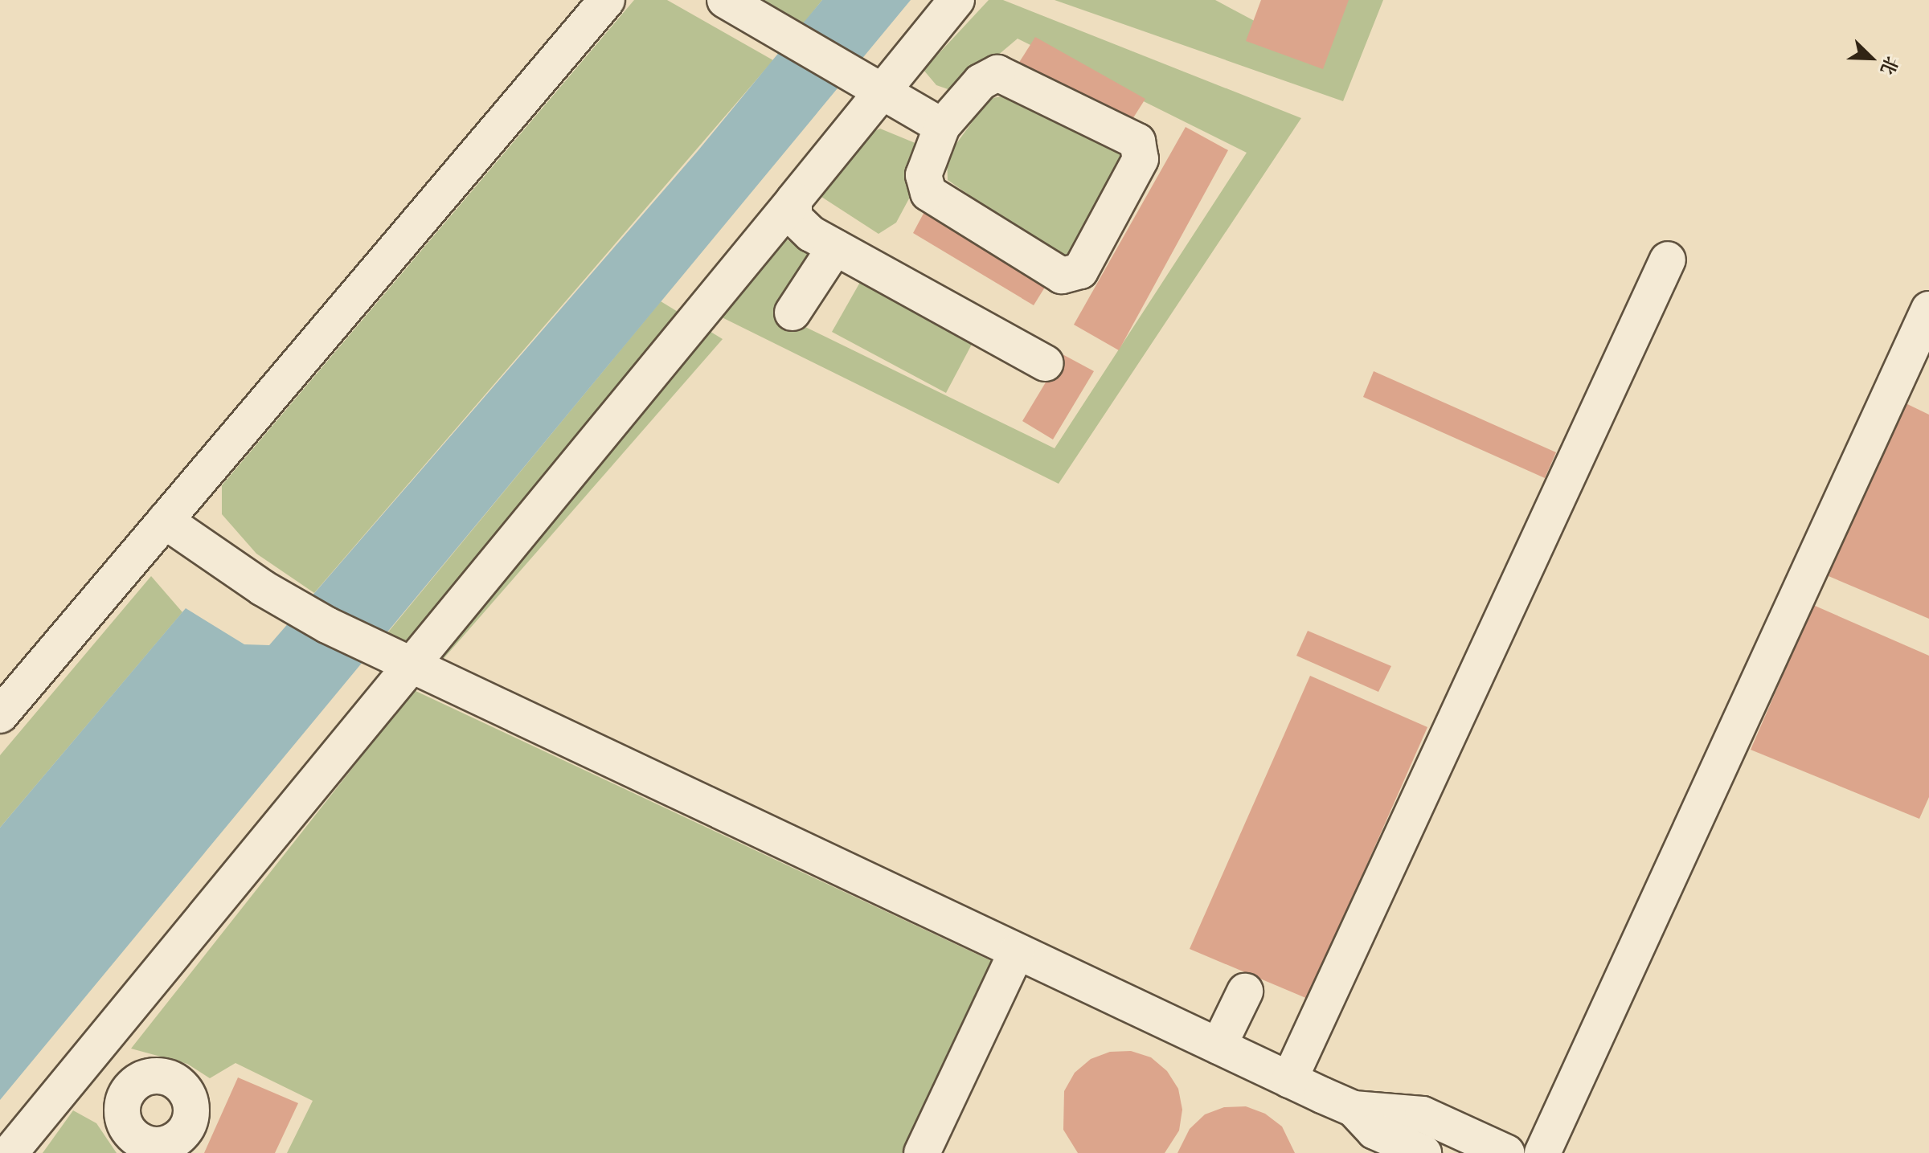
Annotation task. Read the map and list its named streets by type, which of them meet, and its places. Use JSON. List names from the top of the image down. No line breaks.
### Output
{"north":"bottom right"}
